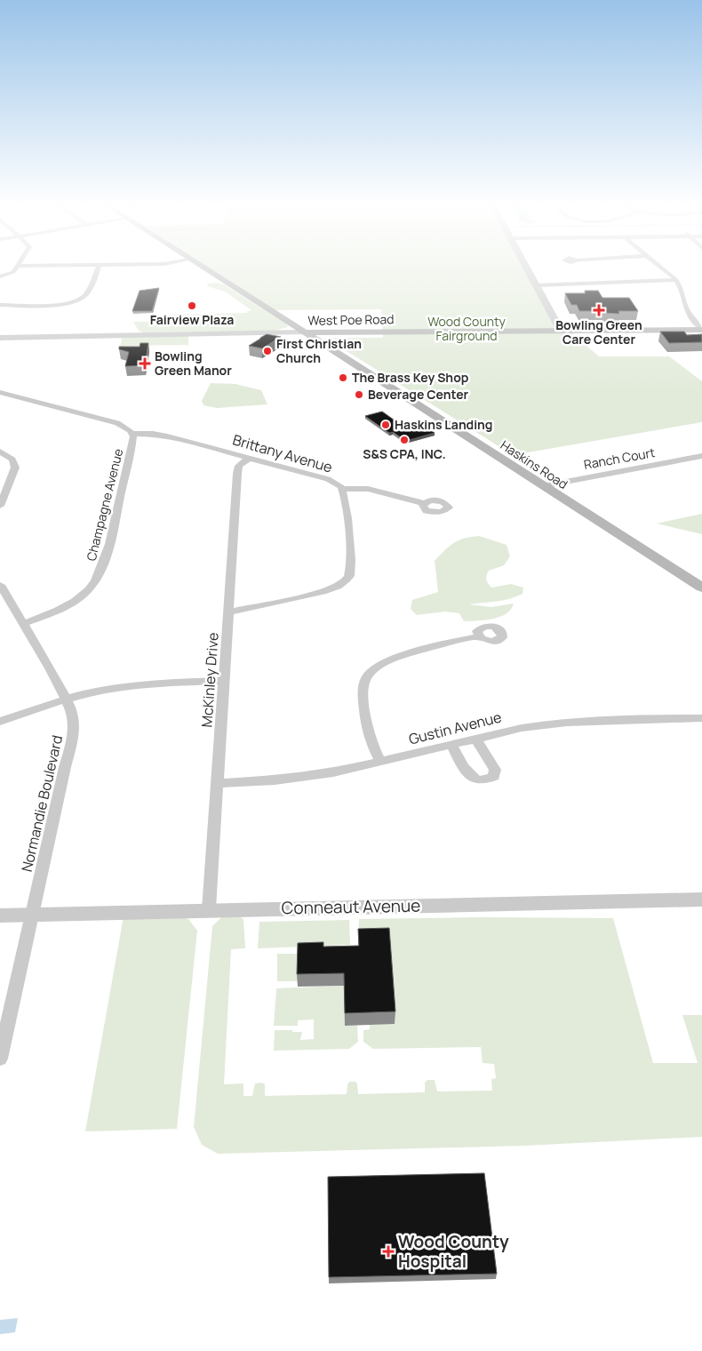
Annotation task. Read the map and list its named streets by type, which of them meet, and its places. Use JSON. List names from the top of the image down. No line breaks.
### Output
{"streets":{"main road":["West Poe Road","Haskins Road"],"street":["Brittany Avenue","Ranch Court","Champagne Avenue","McKinley Drive","Gustin Avenue","Normandie Boulevard","Conneaut Avenue"]},"crossings":[["West Poe Road","Haskins Road"],["Brittany Avenue","Champagne Avenue"],["Brittany Avenue","McKinley Drive"],["Ranch Court","Haskins Road"],["Champagne Avenue","Normandie Boulevard"],["McKinley Drive","Gustin Avenue"],["McKinley Drive","Conneaut Avenue"],["Normandie Boulevard","Conneaut Avenue"]],"parks":["Wood County Fairground"],"places":{"other":["Fairview Plaza","First Christian Church","The Brass Key Shop","Beverage Center","Haskins Landing","S&S CPA, INC."],"health":["Bowling Green Care Center","Bowling Green Manor","Wood County Hospital"]}}
